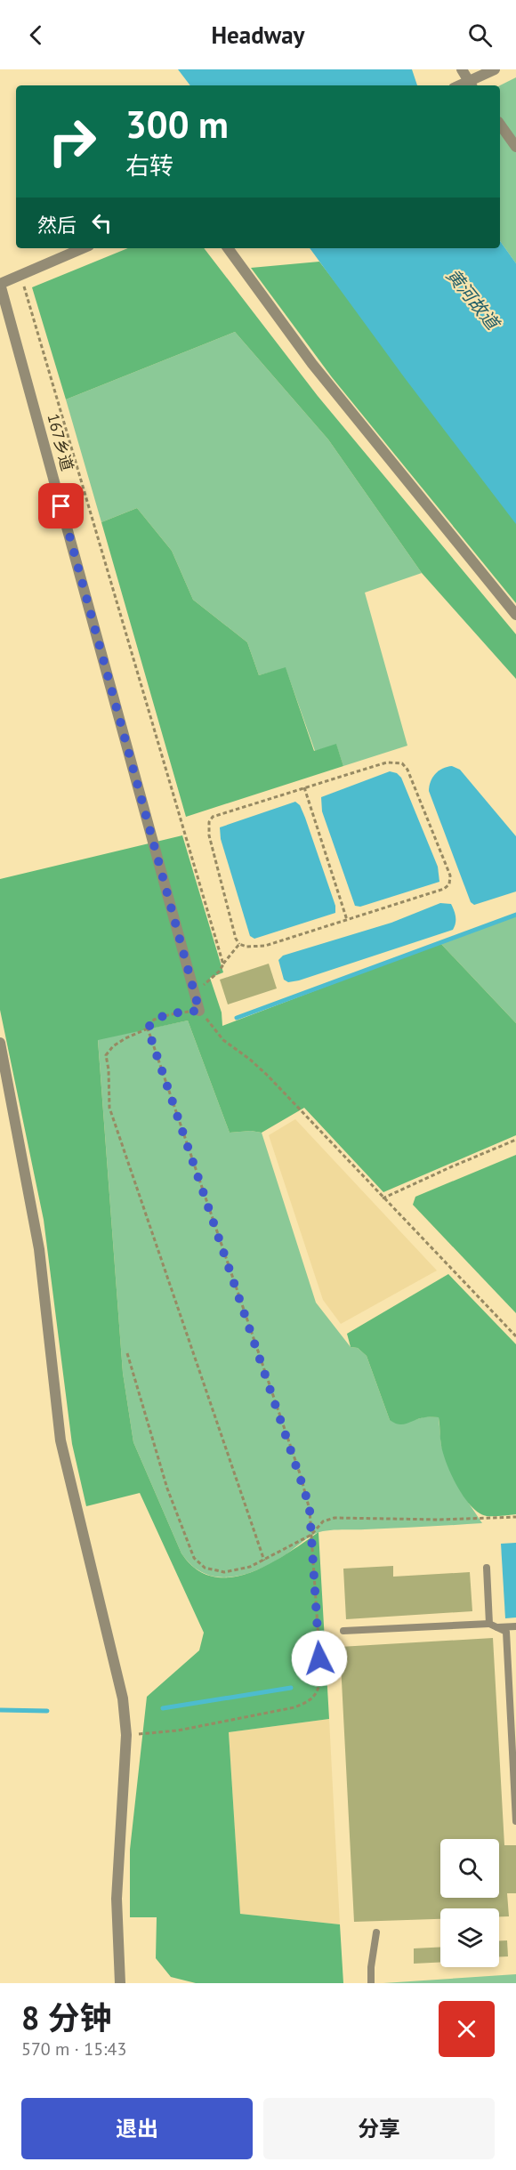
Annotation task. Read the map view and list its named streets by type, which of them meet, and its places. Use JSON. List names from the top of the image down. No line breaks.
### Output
{"streets":{"street":["167乡道"]},"water":["黄河故道"],"page":{"header":"Headway","turn":["300 m","右转"],"then":"然后","heading":["8 分钟","570 m · 15:43"],"buttons":["退出","分享"]}}
